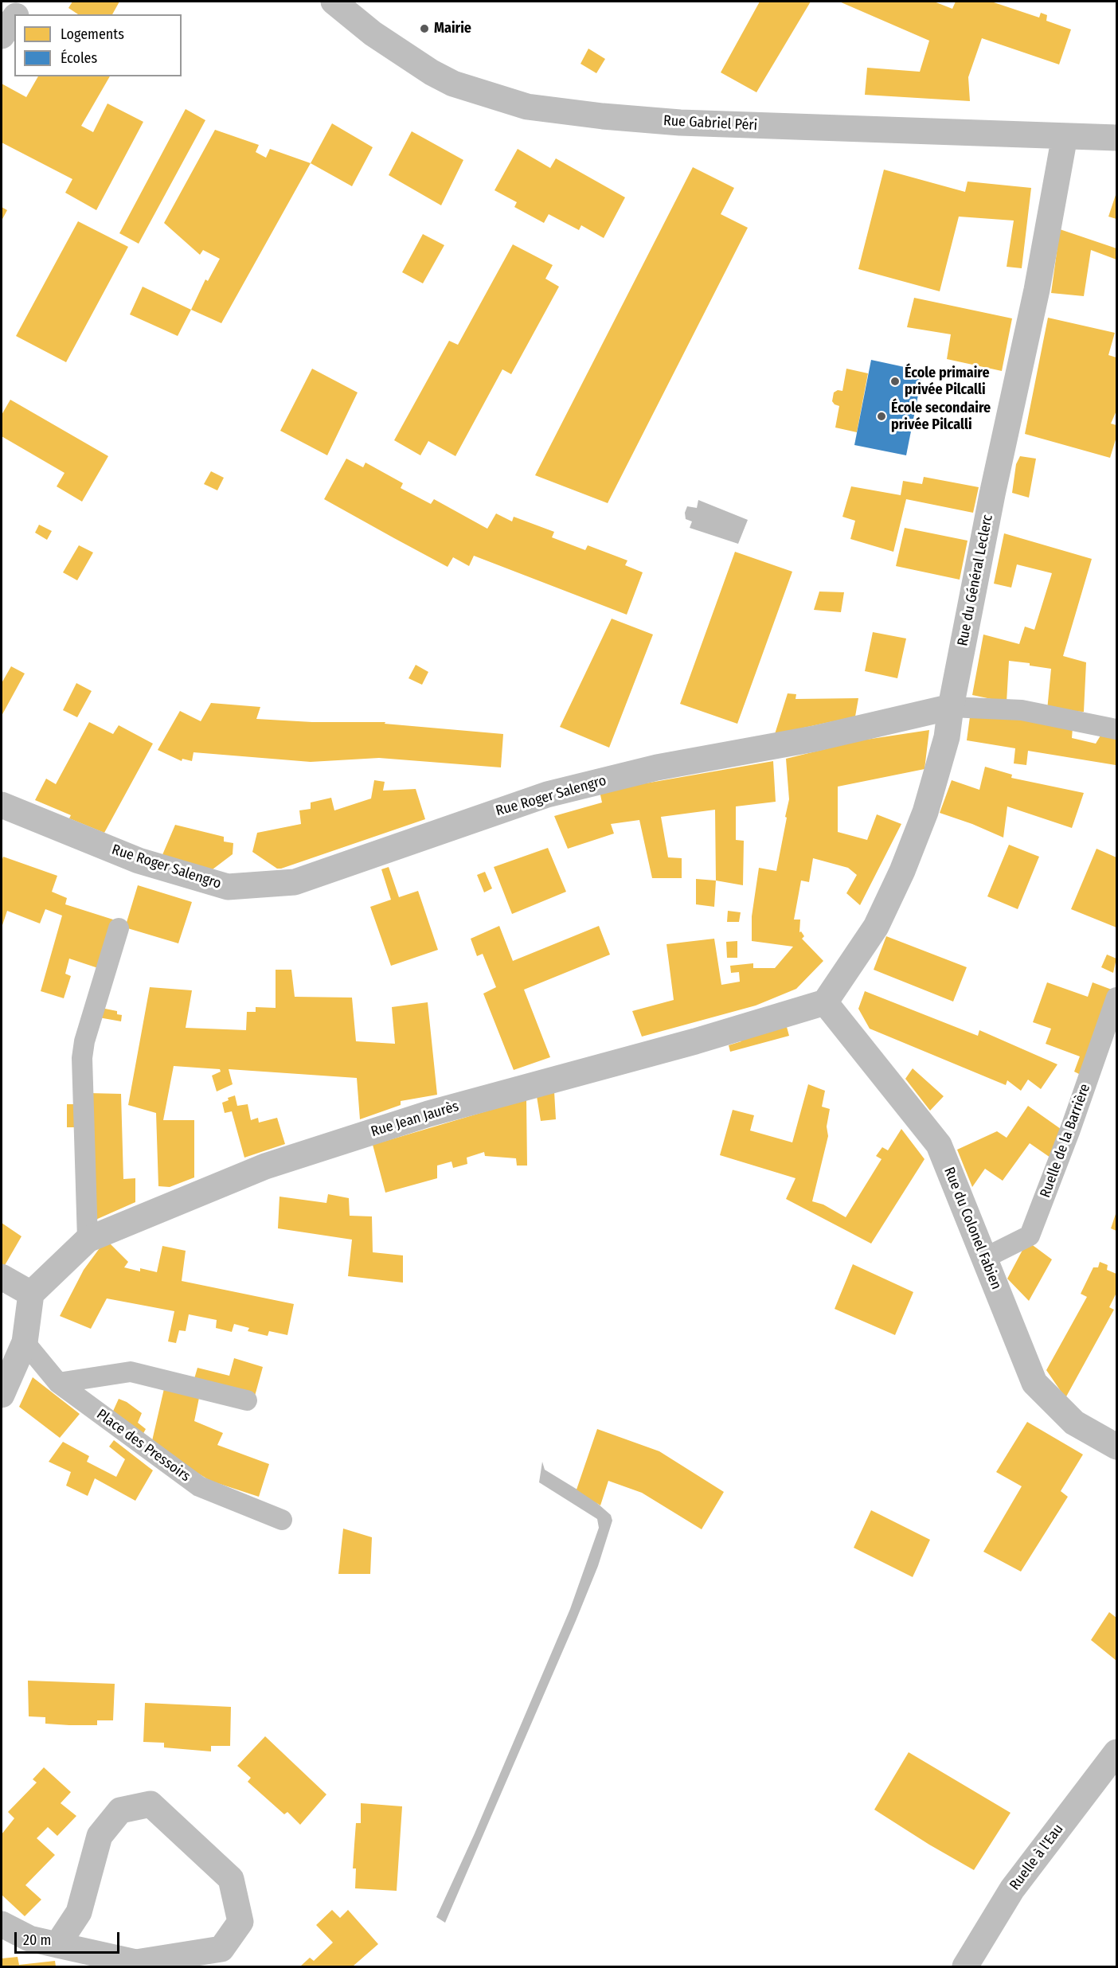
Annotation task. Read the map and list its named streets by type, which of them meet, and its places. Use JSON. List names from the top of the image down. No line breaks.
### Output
{"streets":{"street":["Rue Gabriel Péri","Rue du Général Leclerc","Rue Roger Salengro","Rue Jean Jaurès","Rue du Colonel Fabien","Ruelle à l'Eau"],"lane":["Ruelle de la Barrière","Place des Pressoirs"]},"crossings":[["Rue Gabriel Péri","Rue du Général Leclerc"],["Rue du Général Leclerc","Rue Roger Salengro"],["Rue du Général Leclerc","Rue Jean Jaurès"],["Rue du Général Leclerc","Rue du Colonel Fabien"],["Rue Jean Jaurès","Rue du Colonel Fabien"],["Ruelle de la Barrière","Rue du Colonel Fabien"]],"places":["Mairie","École primaire privée Pilcalli","École secondaire privée Pilcalli"],"legend":["Logements","Écoles"],"scale_bar":"20 m"}
